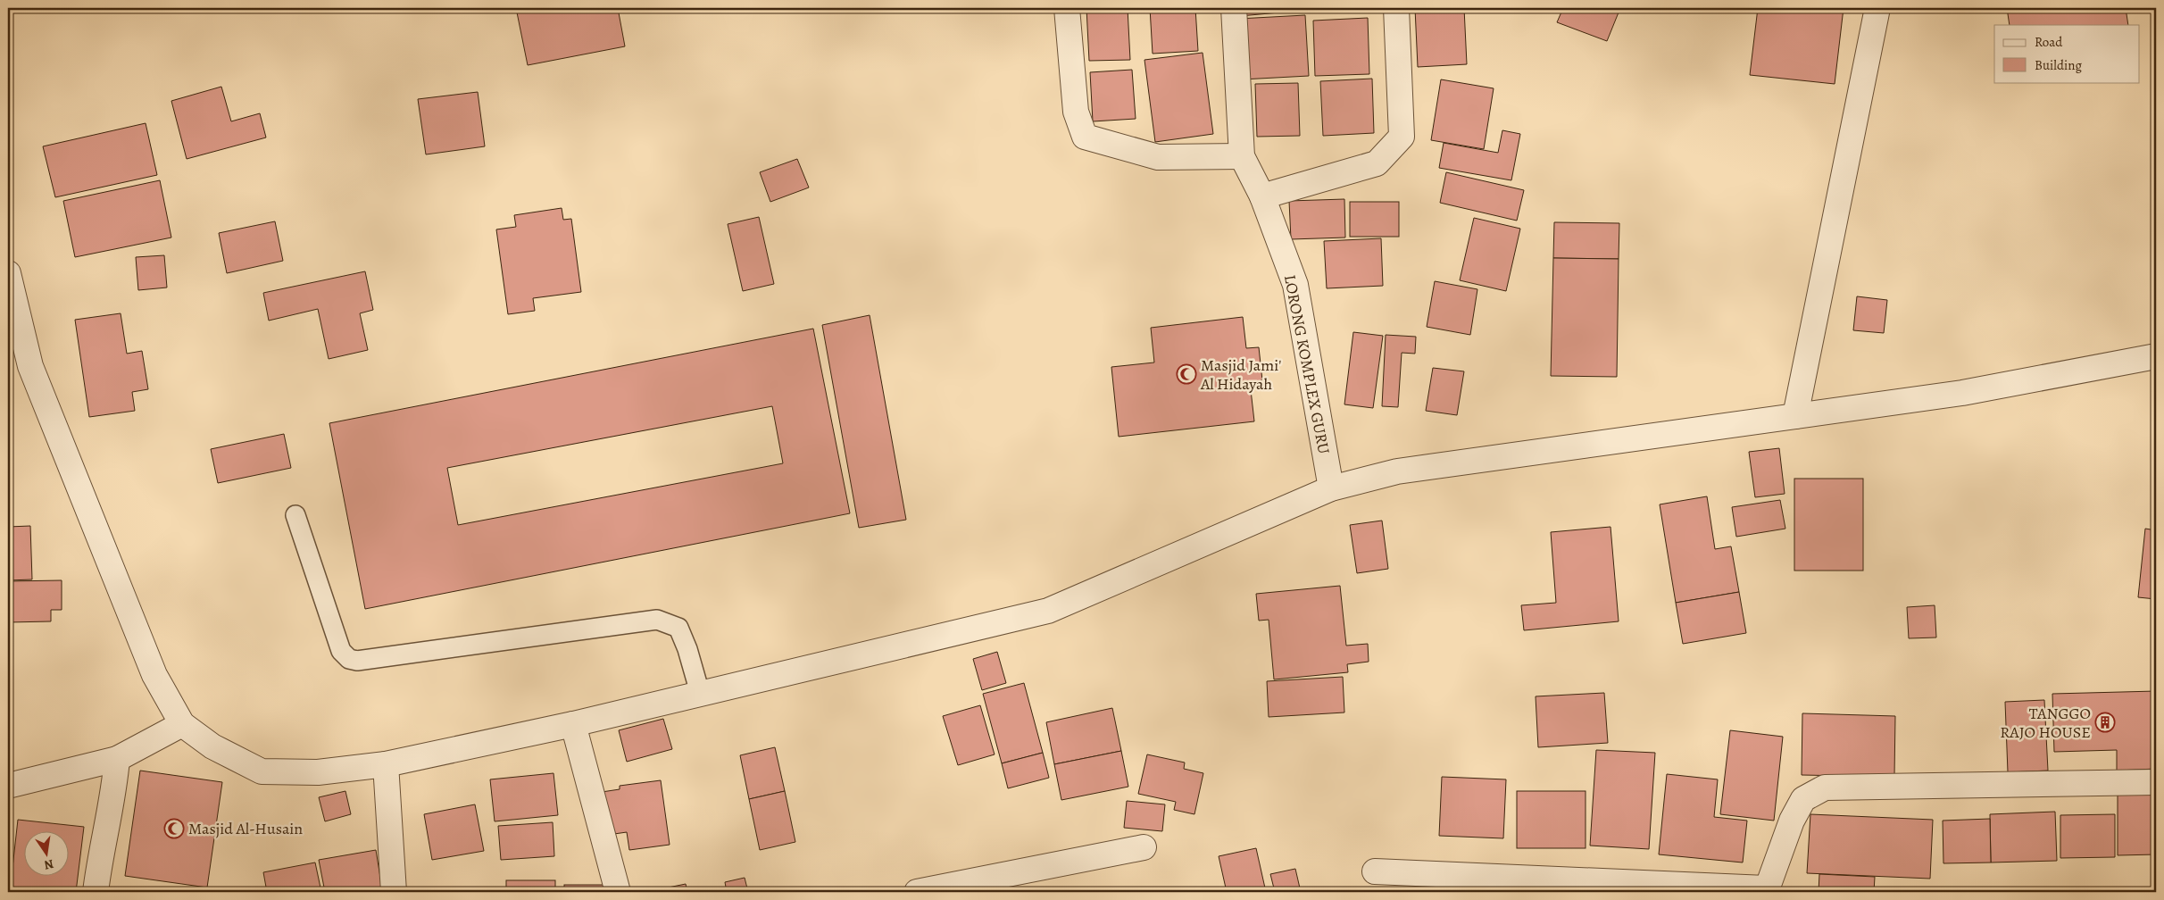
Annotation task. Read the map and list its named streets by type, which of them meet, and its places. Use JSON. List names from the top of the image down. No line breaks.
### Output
{"streets":{"street":["LORONG KOMPLEX GURU"]},"places":{"mosque":["Masjid Jami' Al Hidayah","Masjid Al-Husain"],"building":["TANGGO RAJO HOUSE"]},"legend":["Road","Building"],"north":"bottom"}
